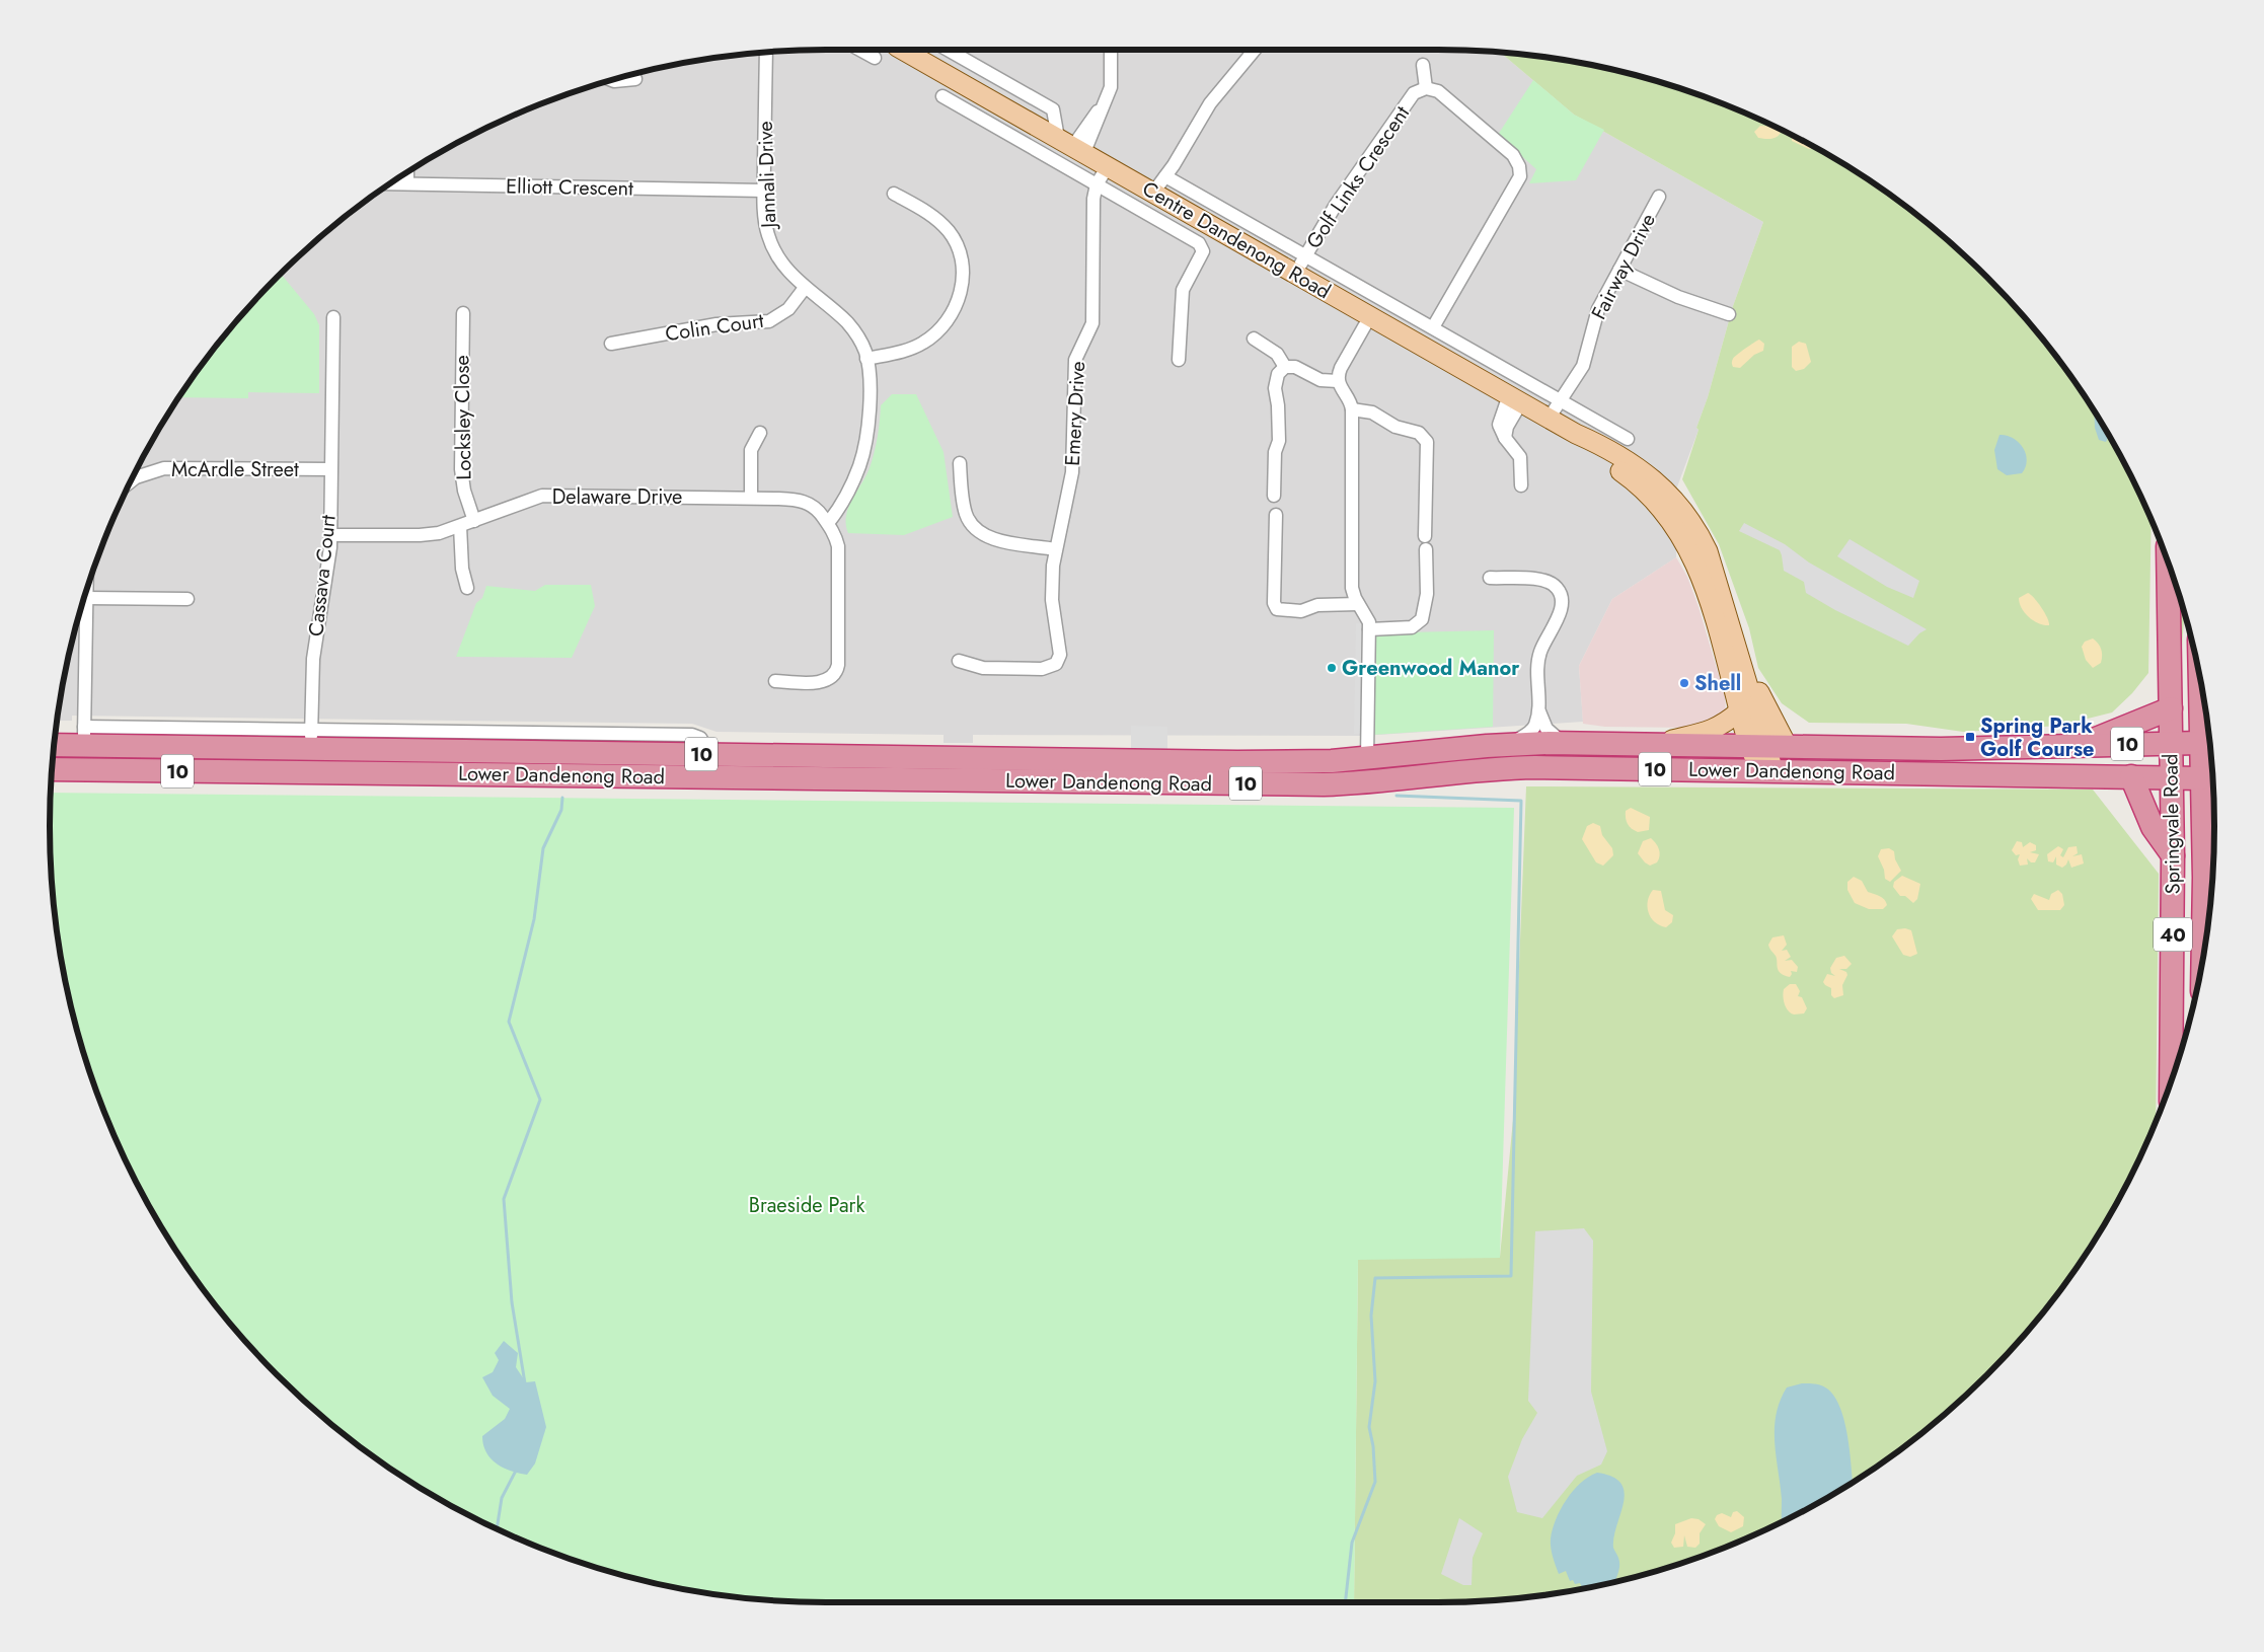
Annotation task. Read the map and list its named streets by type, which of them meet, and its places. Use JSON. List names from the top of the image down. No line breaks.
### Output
{"streets":{"highway":["10","Lower Dandenong Road","Springvale Road","40"],"main road":["Centre Dandenong Road"],"street":["Jannali Drive","Golf Links Crescent","Elliott Crescent","Fairway Drive","Colin Court","Emery Drive","Locksley Close","McArdle Street","Delaware Drive","Cassava Court"]},"crossings":[["Jannali Drive","Elliott Crescent"],["Jannali Drive","Colin Court"],["Jannali Drive","Delaware Drive"],["Golf Links Crescent","Centre Dandenong Road"],["Centre Dandenong Road","Fairway Drive"],["Centre Dandenong Road","Emery Drive"],["Centre Dandenong Road","Lower Dandenong Road"],["Locksley Close","Delaware Drive"],["McArdle Street","Cassava Court"],["Delaware Drive","Cassava Court"],["Cassava Court","Lower Dandenong Road"],["10","Lower Dandenong Road"],["10","Springvale Road"],["Lower Dandenong Road","Springvale Road"]],"parks":["Braeside Park"],"places":{"other":["Greenwood Manor","Shell"],"transit":["Spring Park Golf Course"]}}
